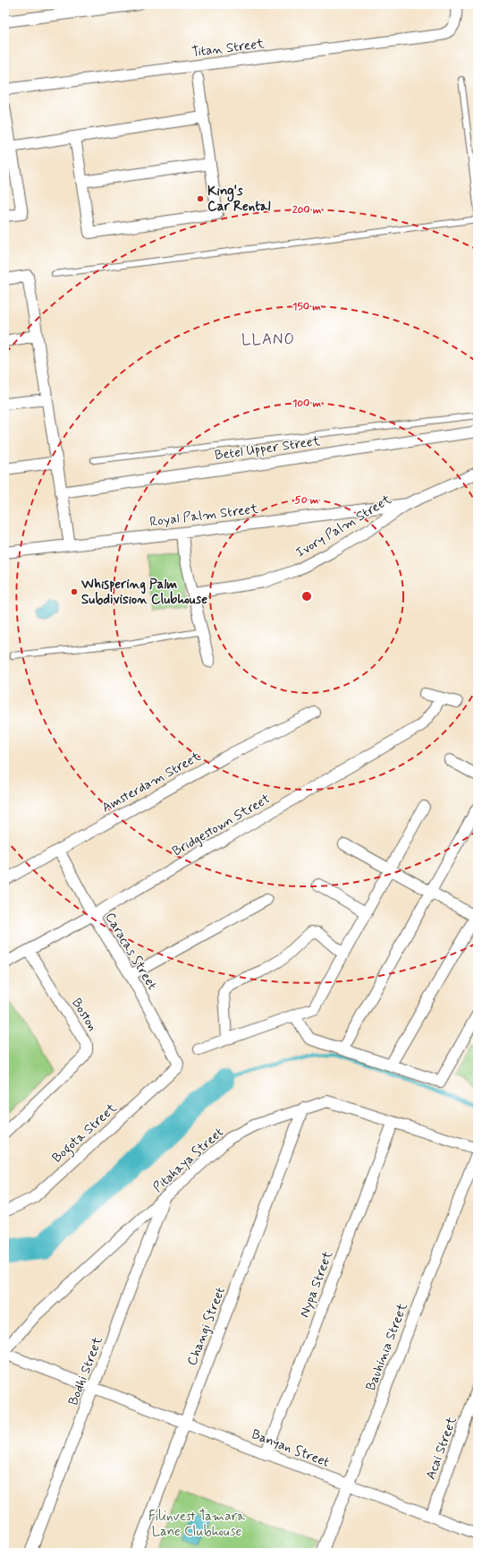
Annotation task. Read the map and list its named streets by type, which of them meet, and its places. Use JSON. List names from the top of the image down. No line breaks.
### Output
{"streets":{"street":["Titan Street","Betel Upper Street","Royal Palm Street","Ivory Palm Street","Amsterdam Street","Bridgestown Street","Caracas Street","Boston","Bogota Street","Pitahaya Street","Nypa Street","Changi Street","Bauhinia Street","Bodhi Street","Banyan Street","Acai Street"]},"crossings":[["Royal Palm Street","Ivory Palm Street"],["Amsterdam Street","Caracas Street"],["Bridgestown Street","Caracas Street"],["Bridgestown Street","Boston"],["Caracas Street","Bogota Street"],["Pitahaya Street","Nypa Street"],["Pitahaya Street","Changi Street"],["Pitahaya Street","Bodhi Street"],["Nypa Street","Banyan Street"],["Changi Street","Banyan Street"],["Bauhinia Street","Banyan Street"],["Bodhi Street","Banyan Street"],["Banyan Street","Acai Street"]],"districts":["LLANO"],"parks":["Filinvest Tamara Lane Clubhouse"],"places":["King's Car Rental","Whispering Palm Subdivision Clubhouse"],"rings":["200 m","150 m","100 m","50 m"]}
